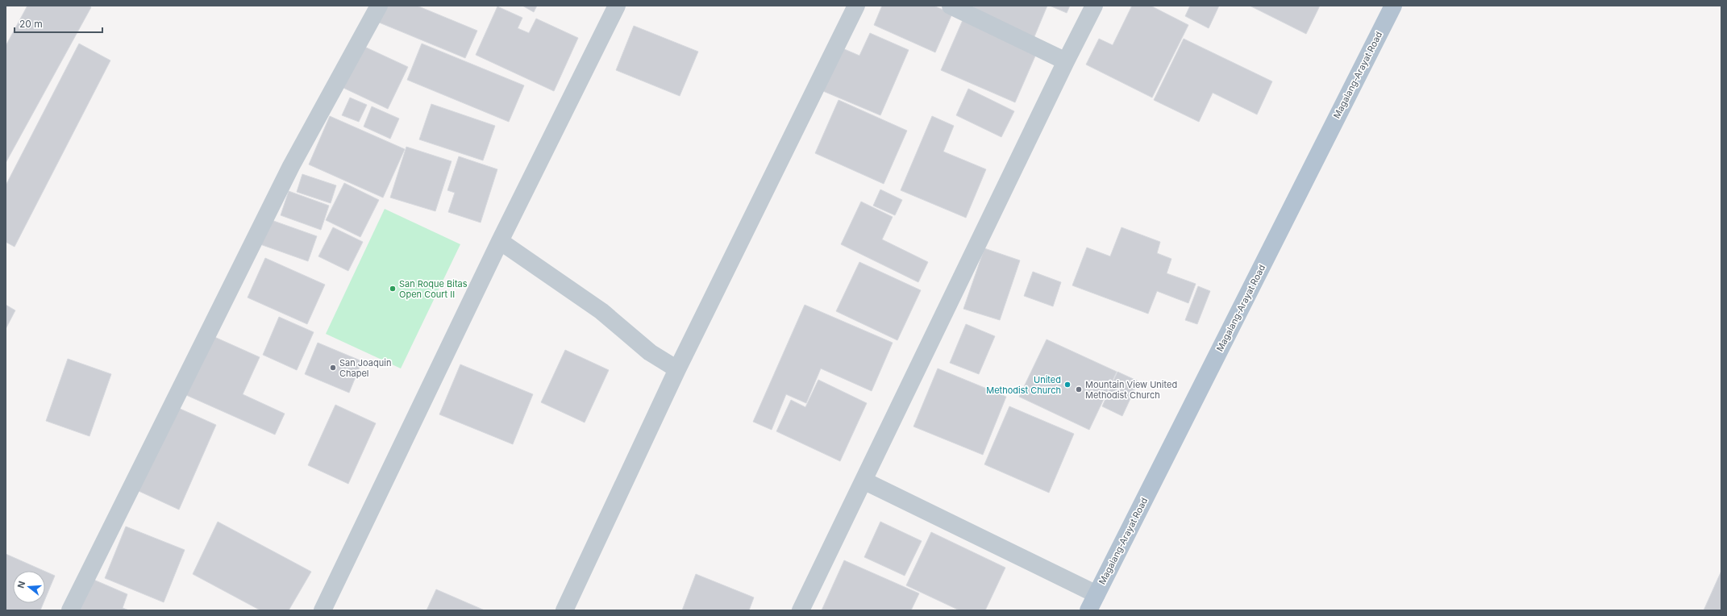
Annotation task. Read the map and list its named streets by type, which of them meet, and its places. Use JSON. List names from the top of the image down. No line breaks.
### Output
{"streets":{"main road":["Magalang-Arayat Road"]},"places":["San Roque Bitas Open Court II","San Joaquin Chapel","United Methodist Church","Mountain View United Methodist Church"],"scale_bar":"20 m","north":"left"}
